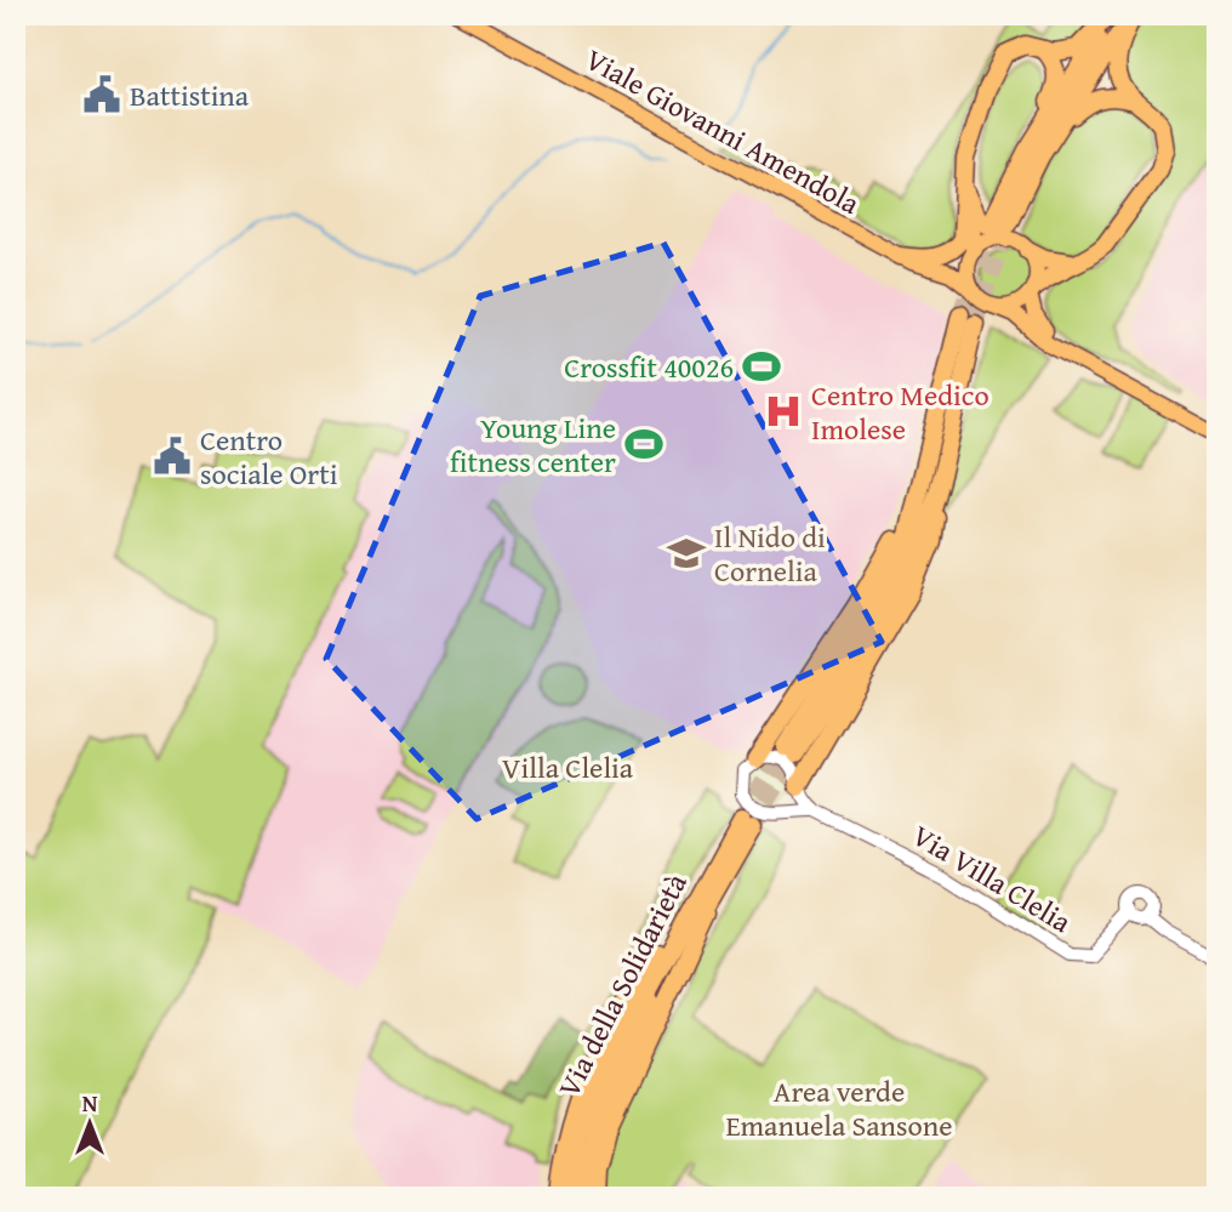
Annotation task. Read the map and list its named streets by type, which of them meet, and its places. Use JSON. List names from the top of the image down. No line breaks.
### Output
{"streets":{"highway":["Via della Solidarietà"],"main road":["Viale Giovanni Amendola"],"street":["Via Villa Clelia"]},"parks":["Villa Clelia","Area verde Emanuela Sansone"],"places":{"public building":["Battistina","Centro sociale Orti"],"sports":["Crossfit 40026","Young Line fitness center"],"hospital":["Centro Medico Imolese"],"school or university":["Il Nido di Cornelia"]},"north":"top"}
